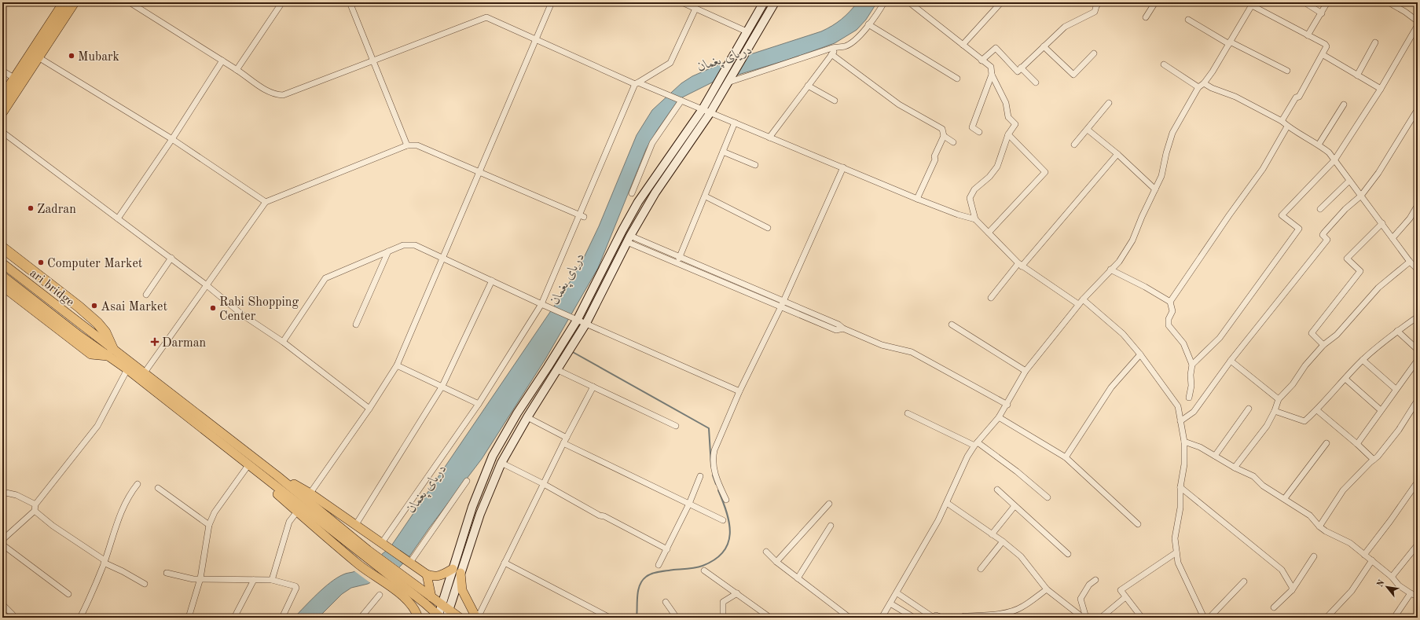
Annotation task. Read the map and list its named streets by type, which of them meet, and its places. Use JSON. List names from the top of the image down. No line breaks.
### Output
{"streets":{"main road":["ari bridge"]},"water":["دریای پغمان"],"places":{"other":["Mubark","Zadran","Computer Market","Asai Market","Rabi Shopping Center"],"health":["Darman"]},"north":"top left"}
